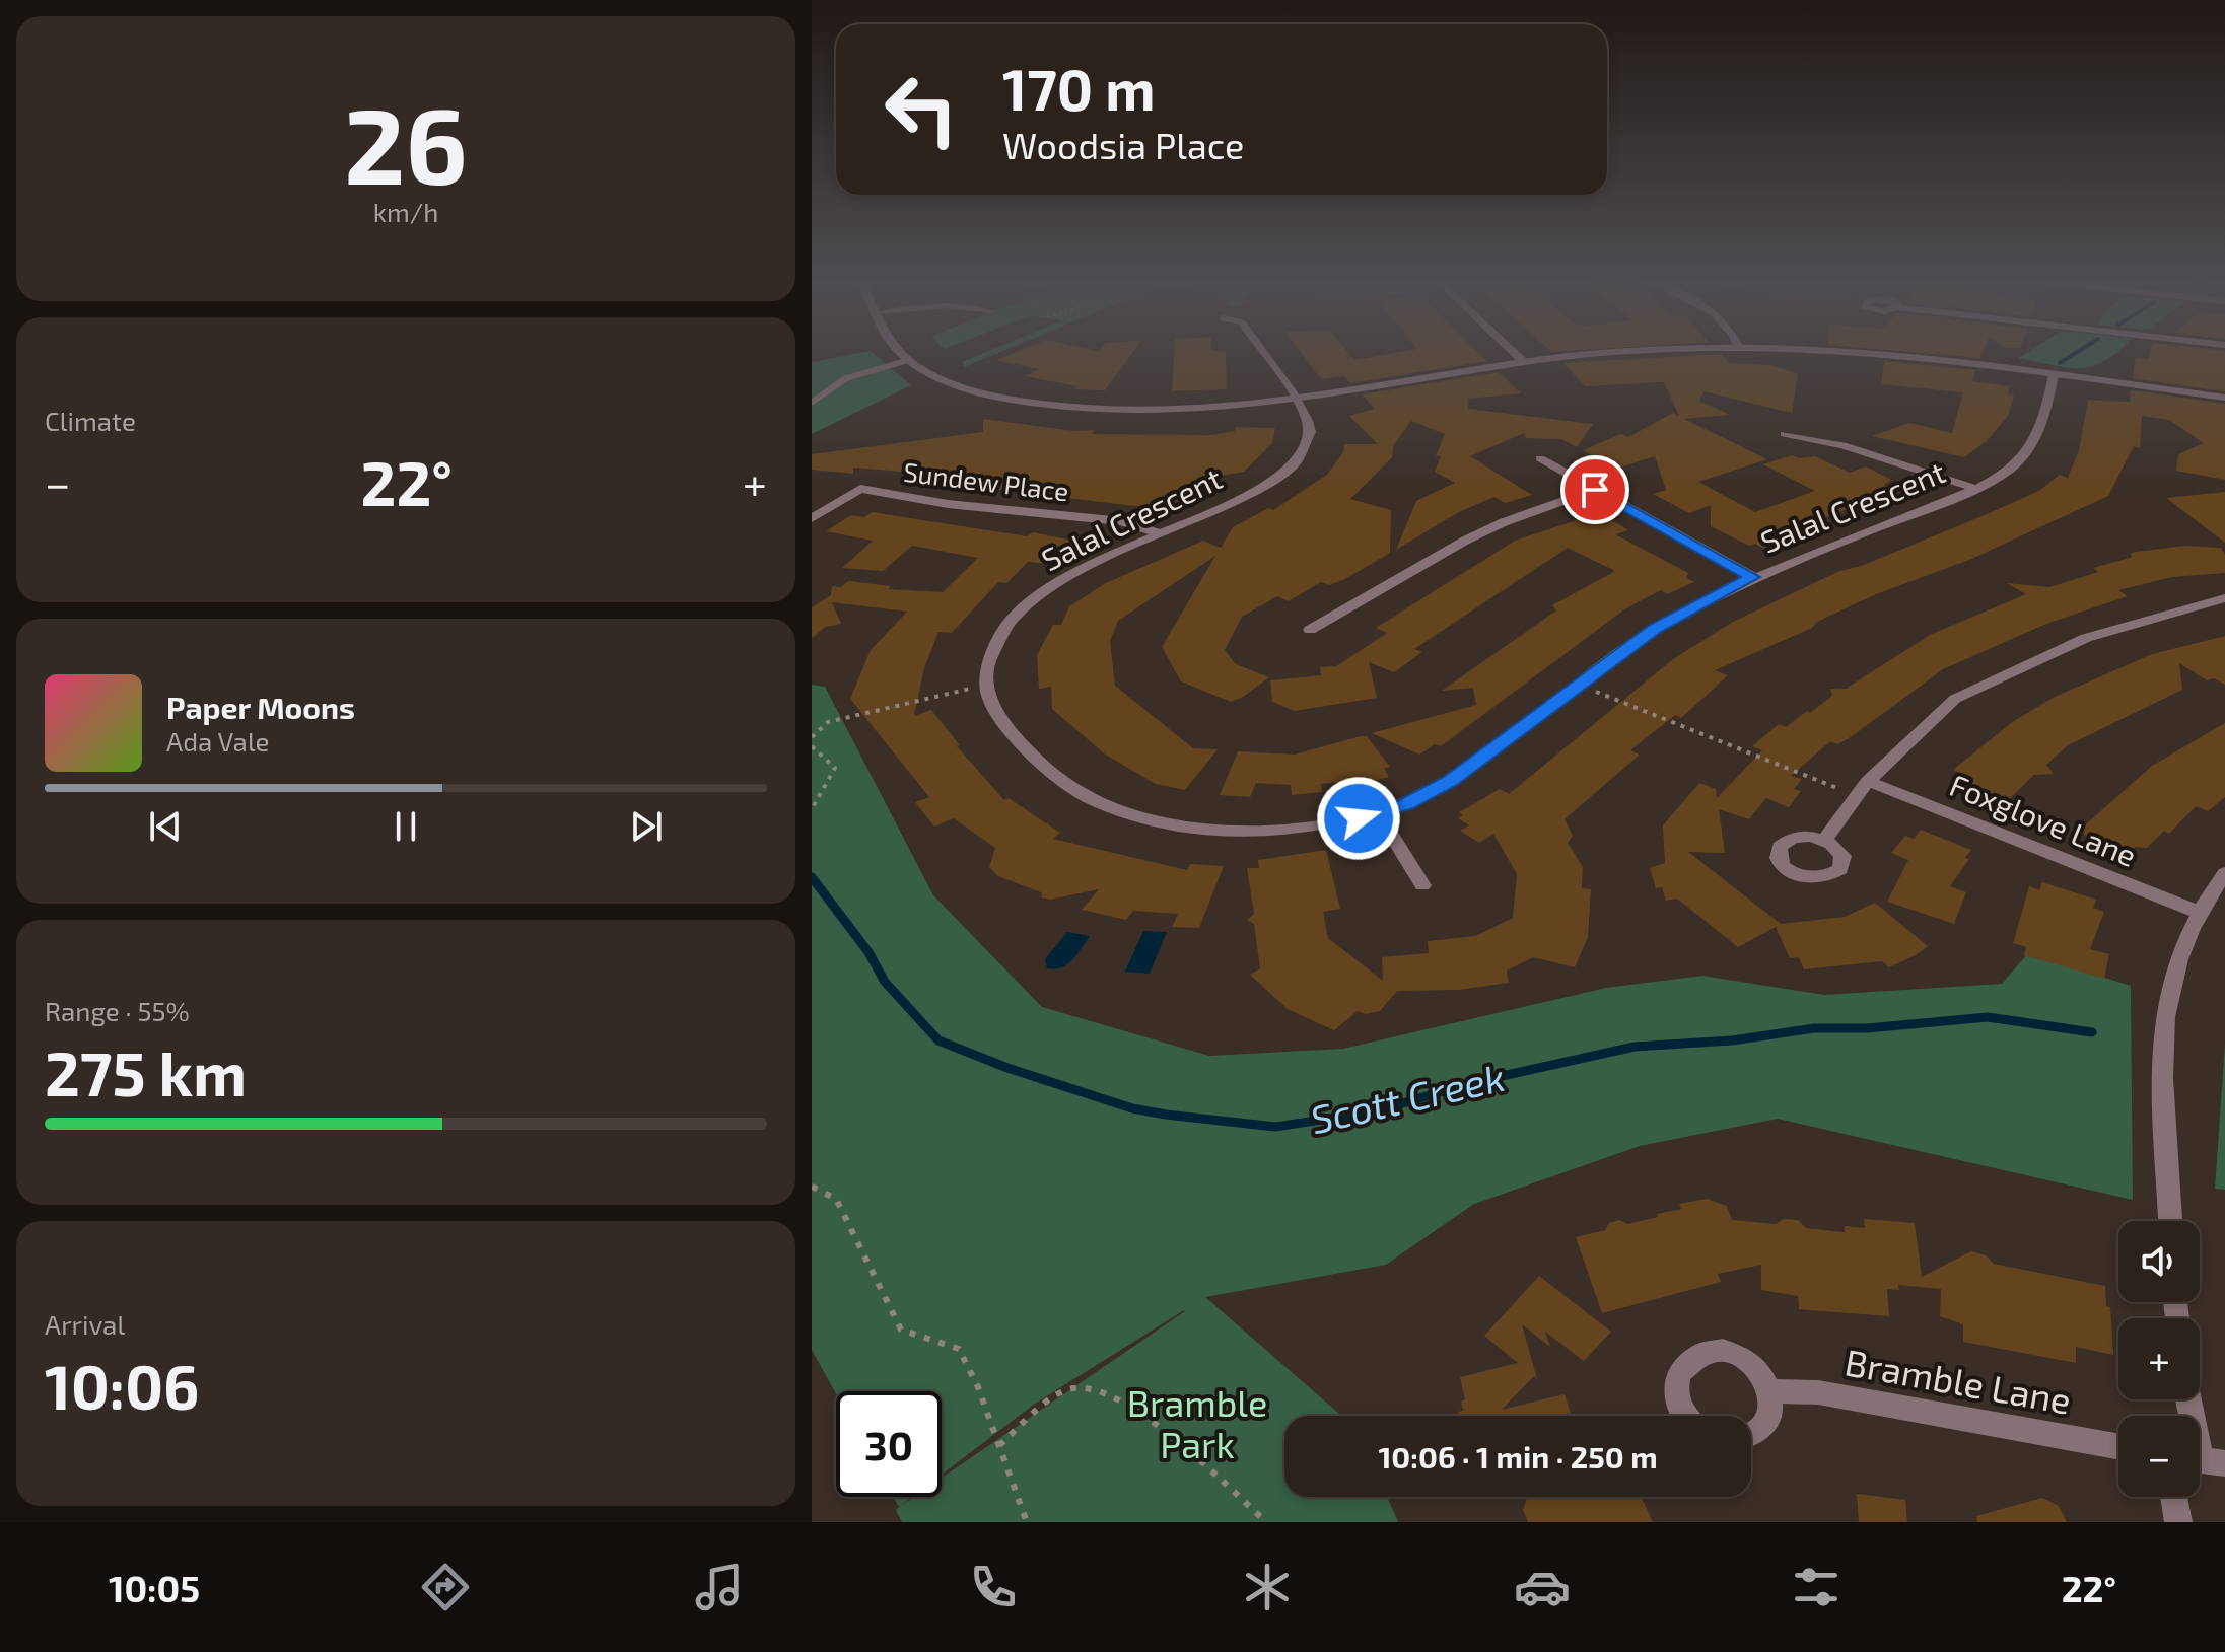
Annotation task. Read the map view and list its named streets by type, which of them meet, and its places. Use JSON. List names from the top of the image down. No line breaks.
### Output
{"streets":{"street":["Sundew Place","Salal Crescent","Foxglove Lane","Bramble Lane"]},"crossings":[["Sundew Place","Salal Crescent"]],"water":["Scott Creek"],"parks":["Bramble Park"],"page":{"tile":[["26","km/h"],"Climate",["Range · 55%","275 km"],["Arrival","10:06"]],"turn":["170 m","Woodsia Place"],"heat":["−","22°","+"],"song":["Paper Moons","Ada Vale"],"map_buttons":["+","−"],"limit":"30","trip":"10:06 · 1 min · 250 m","tabs":["10:05","22°"]}}
